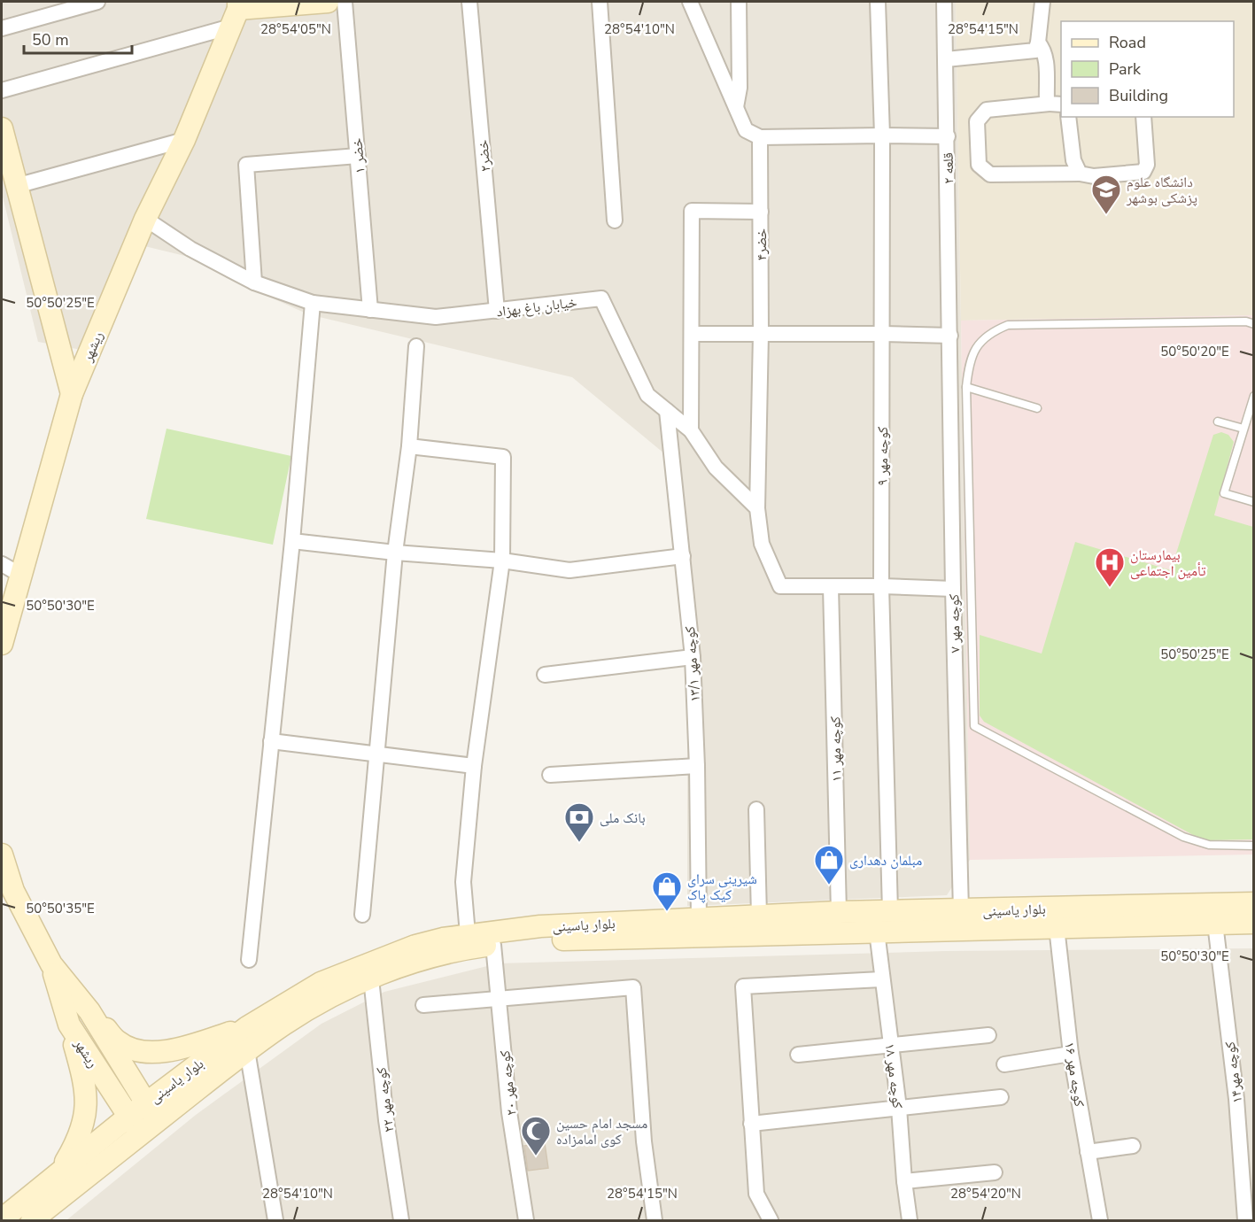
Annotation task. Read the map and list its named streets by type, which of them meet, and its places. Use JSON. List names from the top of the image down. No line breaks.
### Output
{"streets":{"main road":["ریشهر","بلوار یاسینی"],"street":["خضر ۱","خضر۲","قلعه ۲","خضر۴","خیابان باغ بهزاد","کوچه مهر ۹","کوچه مهر ۷","کوچه مهر ۱۳/۱","کوچه مهر ۱۱","کوچه مهر۱۴","کوچه مهر ۱۶","کوچه مهر ۱۸","کوچه مهر ۲۰","کوچه مهر ۲۲"]},"crossings":[["خضر ۱","خیابان باغ بهزاد"],["خضر۲","خیابان باغ بهزاد"],["قلعه ۲","کوچه مهر ۷"],["خضر۴","خیابان باغ بهزاد"],["خیابان باغ بهزاد","ریشهر"],["خیابان باغ بهزاد","کوچه مهر ۱۳/۱"],["ریشهر","بلوار یاسینی"],["کوچه مهر ۹","بلوار یاسینی"],["کوچه مهر ۷","بلوار یاسینی"],["کوچه مهر ۱۳/۱","بلوار یاسینی"],["کوچه مهر ۱۱","بلوار یاسینی"],["بلوار یاسینی","کوچه مهر۱۴"],["بلوار یاسینی","کوچه مهر ۱۶"],["بلوار یاسینی","کوچه مهر ۱۸"],["بلوار یاسینی","کوچه مهر ۲۰"],["بلوار یاسینی","کوچه مهر ۲۲"]],"places":{"school or university":["دانشگاه علوم پزشکی بوشهر"],"hospital":["بیمارستان تأمین اجتماعی"],"bank":["بانک ملی"],"shop":["مبلمان دهداری","شیرینی سرای کیک پاک"],"mosque":["مسجد امام حسین کوی امامزاده"]},"legend":["Road","Park","Building"],"scale_bar":"50 m","coordinates":["28°54'05\"N","28°54'10\"N","28°54'15\"N","50°50'25\"E","50°50'20\"E","50°50'30\"E","50°50'35\"E","28°54'20\"N"]}
